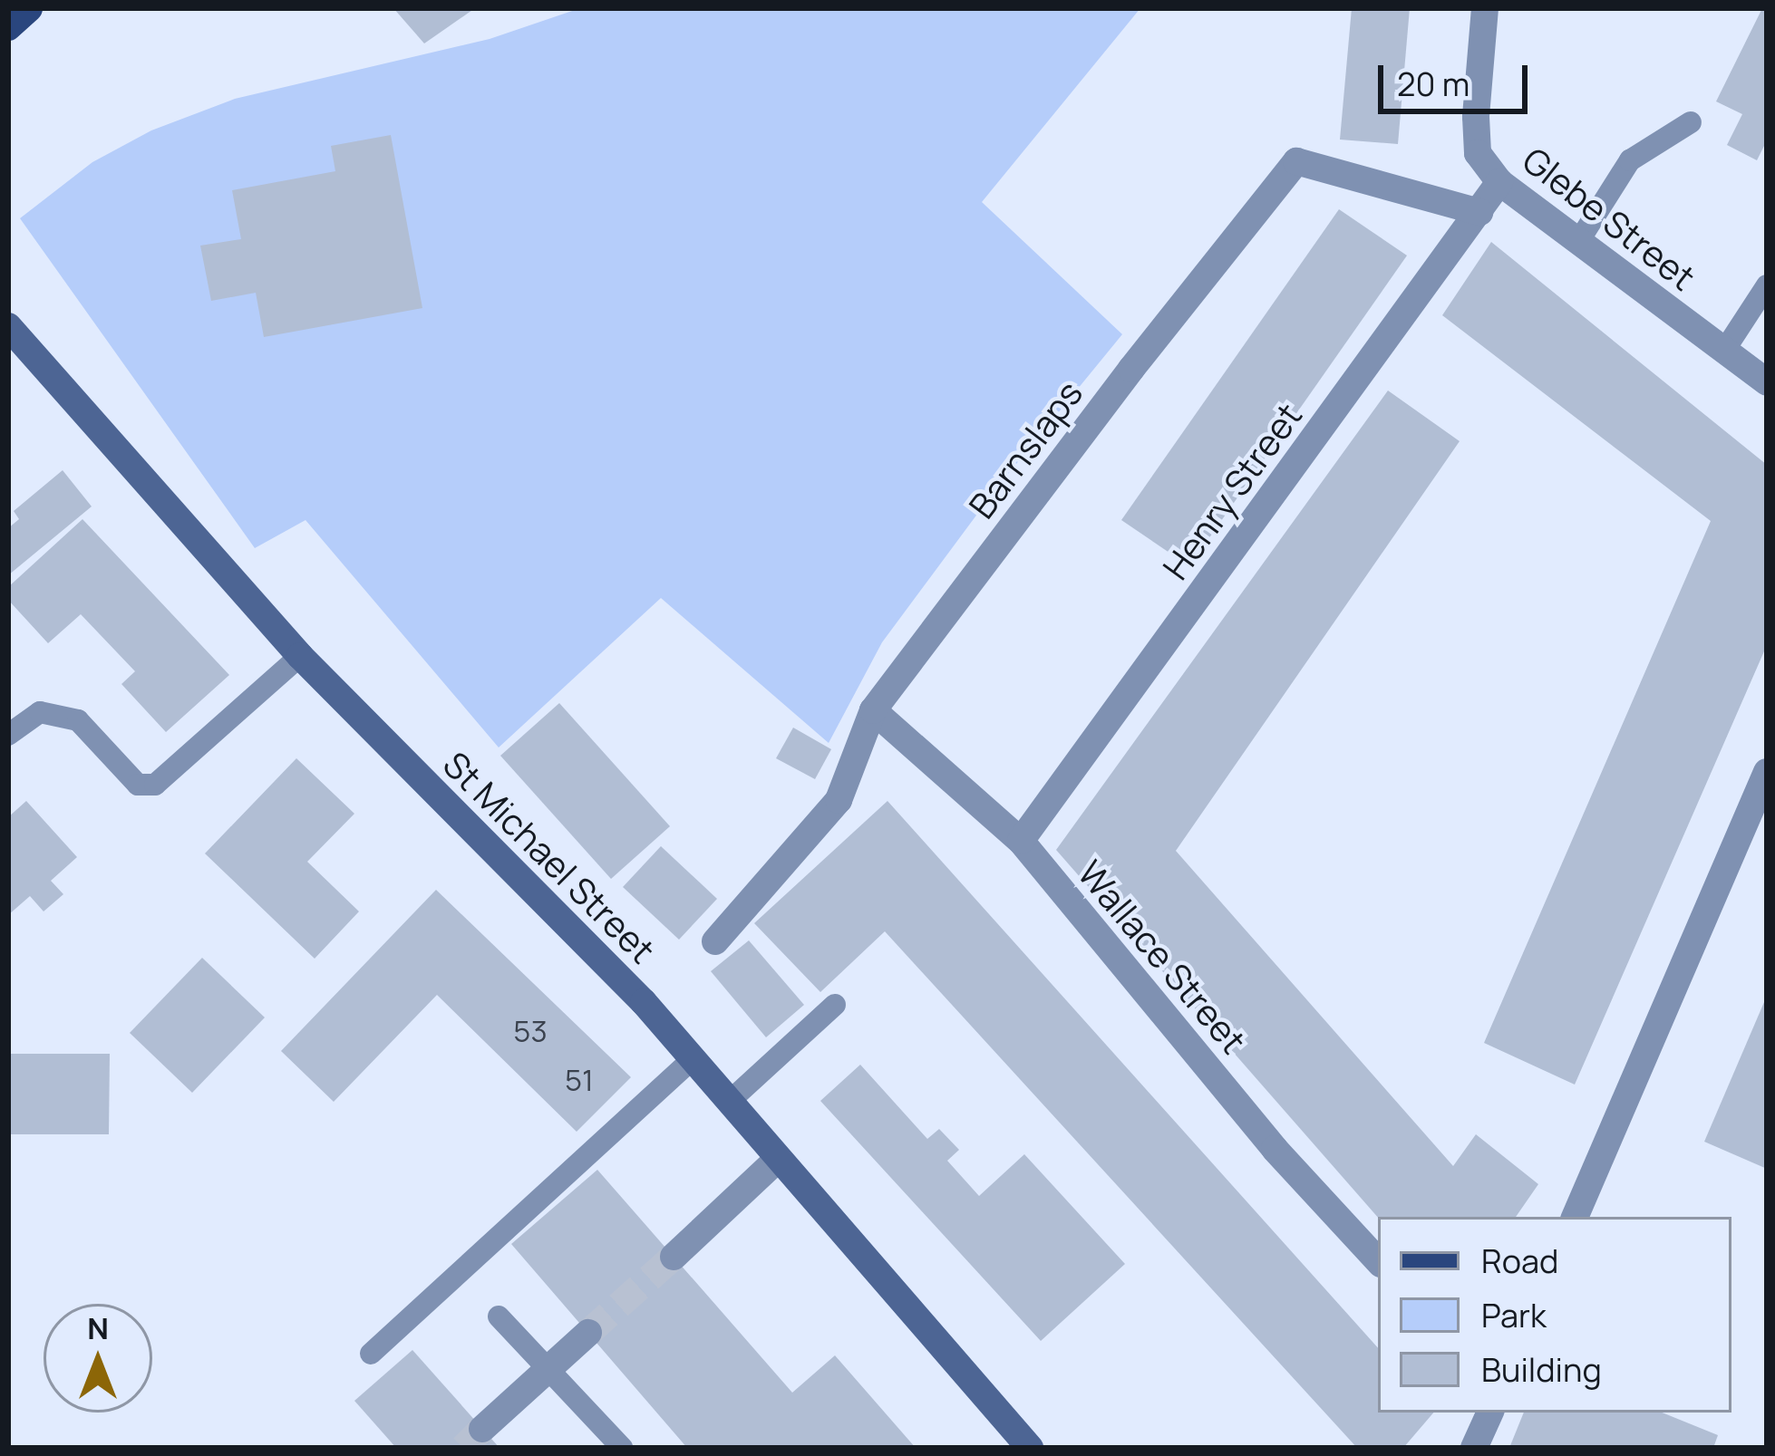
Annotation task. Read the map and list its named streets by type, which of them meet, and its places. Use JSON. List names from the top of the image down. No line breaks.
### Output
{"streets":{"main road":["St Michael Street"],"street":["Glebe Street","Barnslaps","Henry Street","Wallace Street"]},"crossings":[["Glebe Street","Henry Street"],["Barnslaps","Henry Street"],["Barnslaps","Wallace Street"],["Henry Street","Wallace Street"]],"house_numbers":["53","51"],"legend":["Road","Park","Building"],"scale_bar":"20 m","north":"top"}
